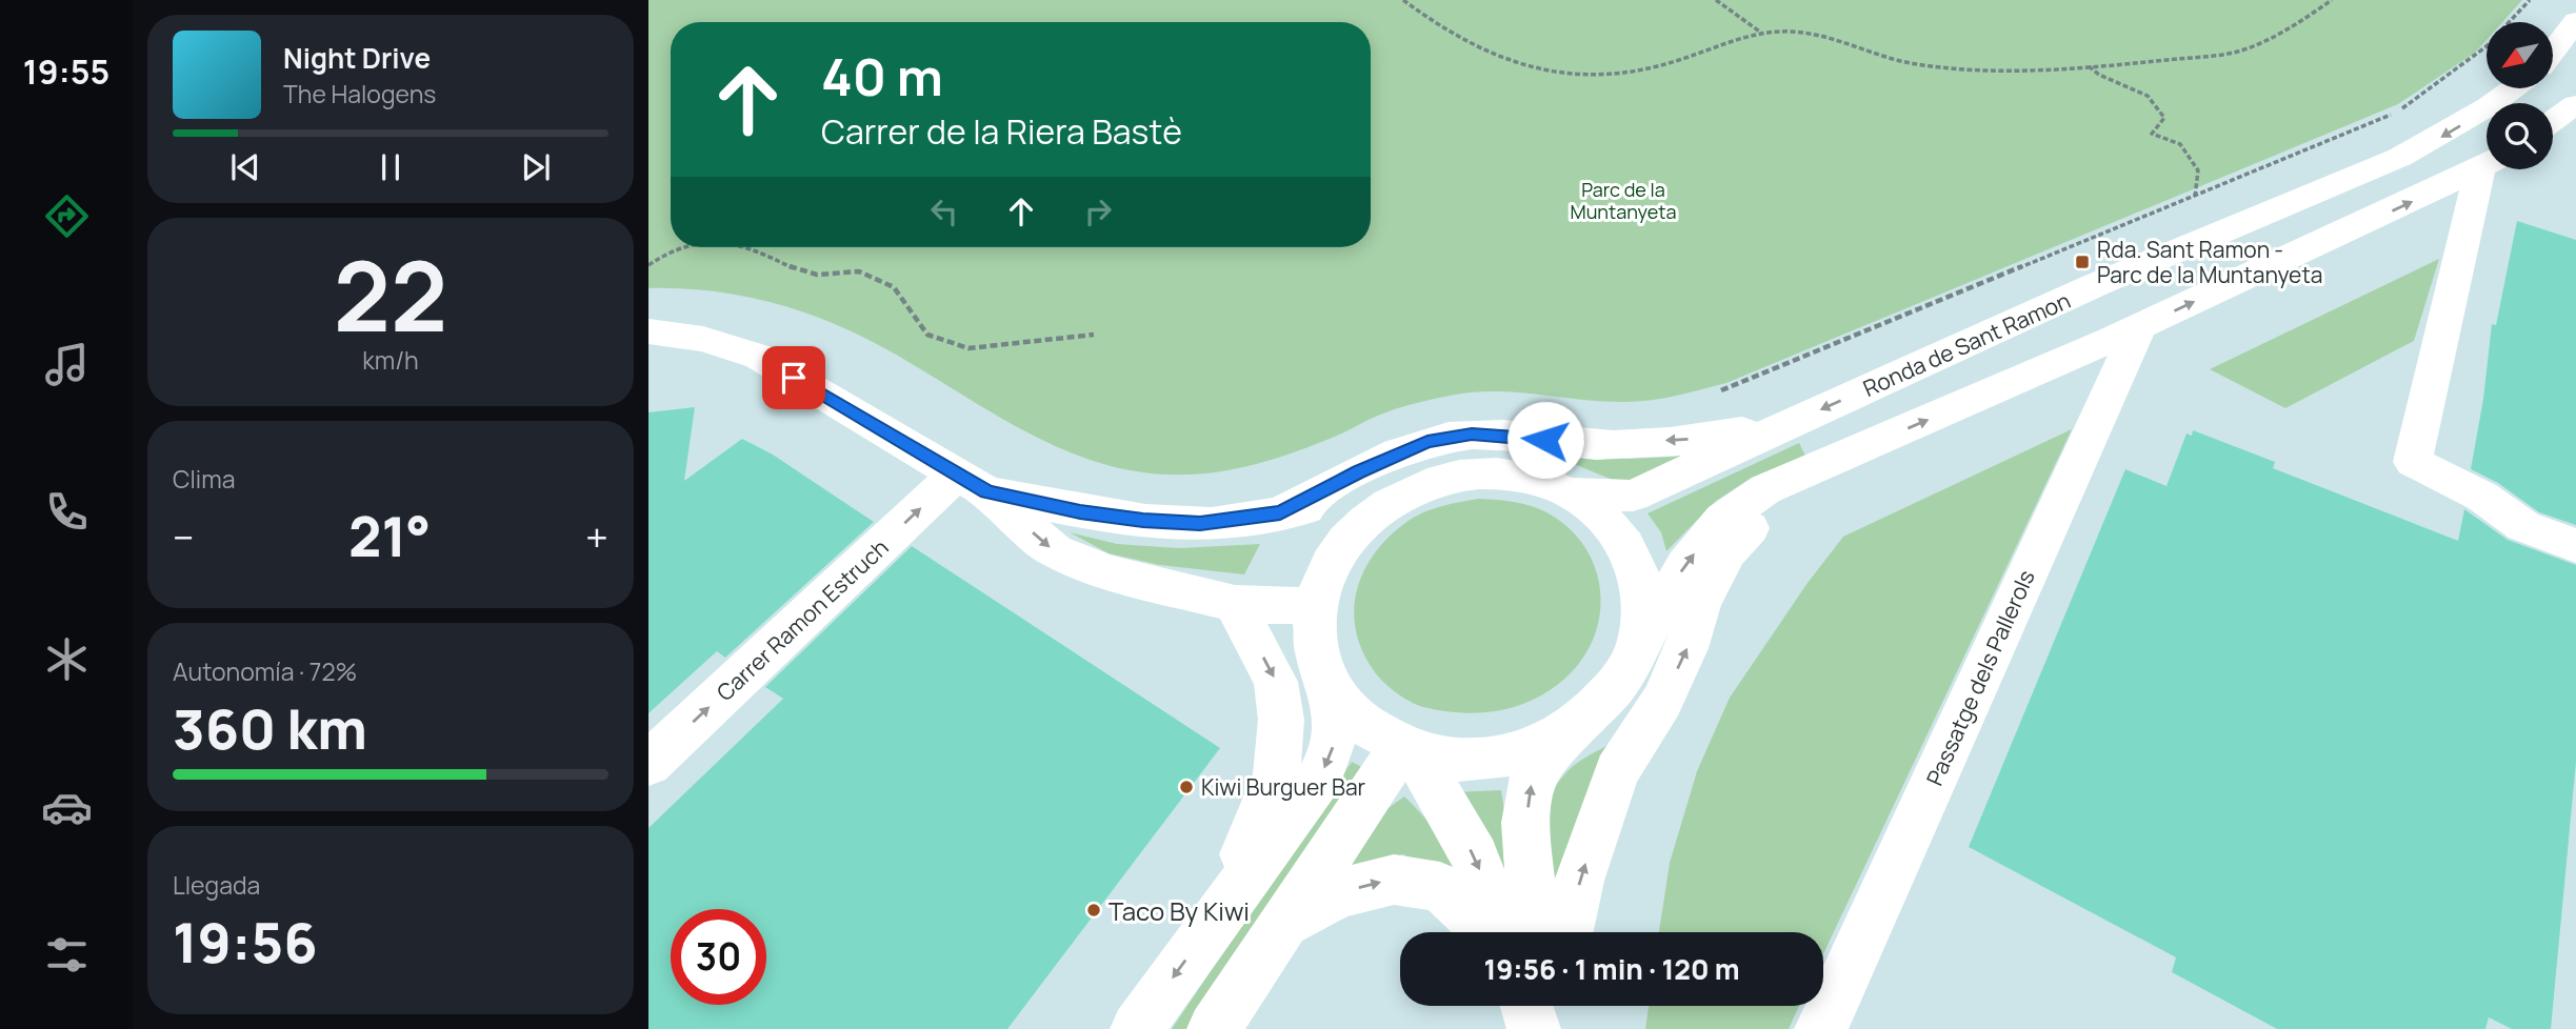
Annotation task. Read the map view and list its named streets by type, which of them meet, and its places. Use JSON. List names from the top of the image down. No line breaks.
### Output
{"streets":{"street":["Ronda de Sant Ramon","Carrer Ramon Estruch","Passatge dels Pallerols"]},"crossings":[["Ronda de Sant Ramon","Passatge dels Pallerols"]],"one_way":["Carrer Ramon Estruch"],"parks":["Parc de la Muntanyeta"],"places":{"transit":["Rda. Sant Ramon - Parc de la Muntanyeta"],"other":["Kiwi Burguer Bar","Taco By Kiwi"]},"north":"bottom left","page":{"tabs":"19:55","turn":["40 m","Carrer de la Riera Bastè"],"song":["Night Drive","The Halogens"],"tile":[["22","km/h"],"Clima",["Autonomía · 72%","360 km"],["Llegada","19:56"]],"heat":["−","21°","+"],"limit":"30","trip":"19:56 · 1 min · 120 m"}}
